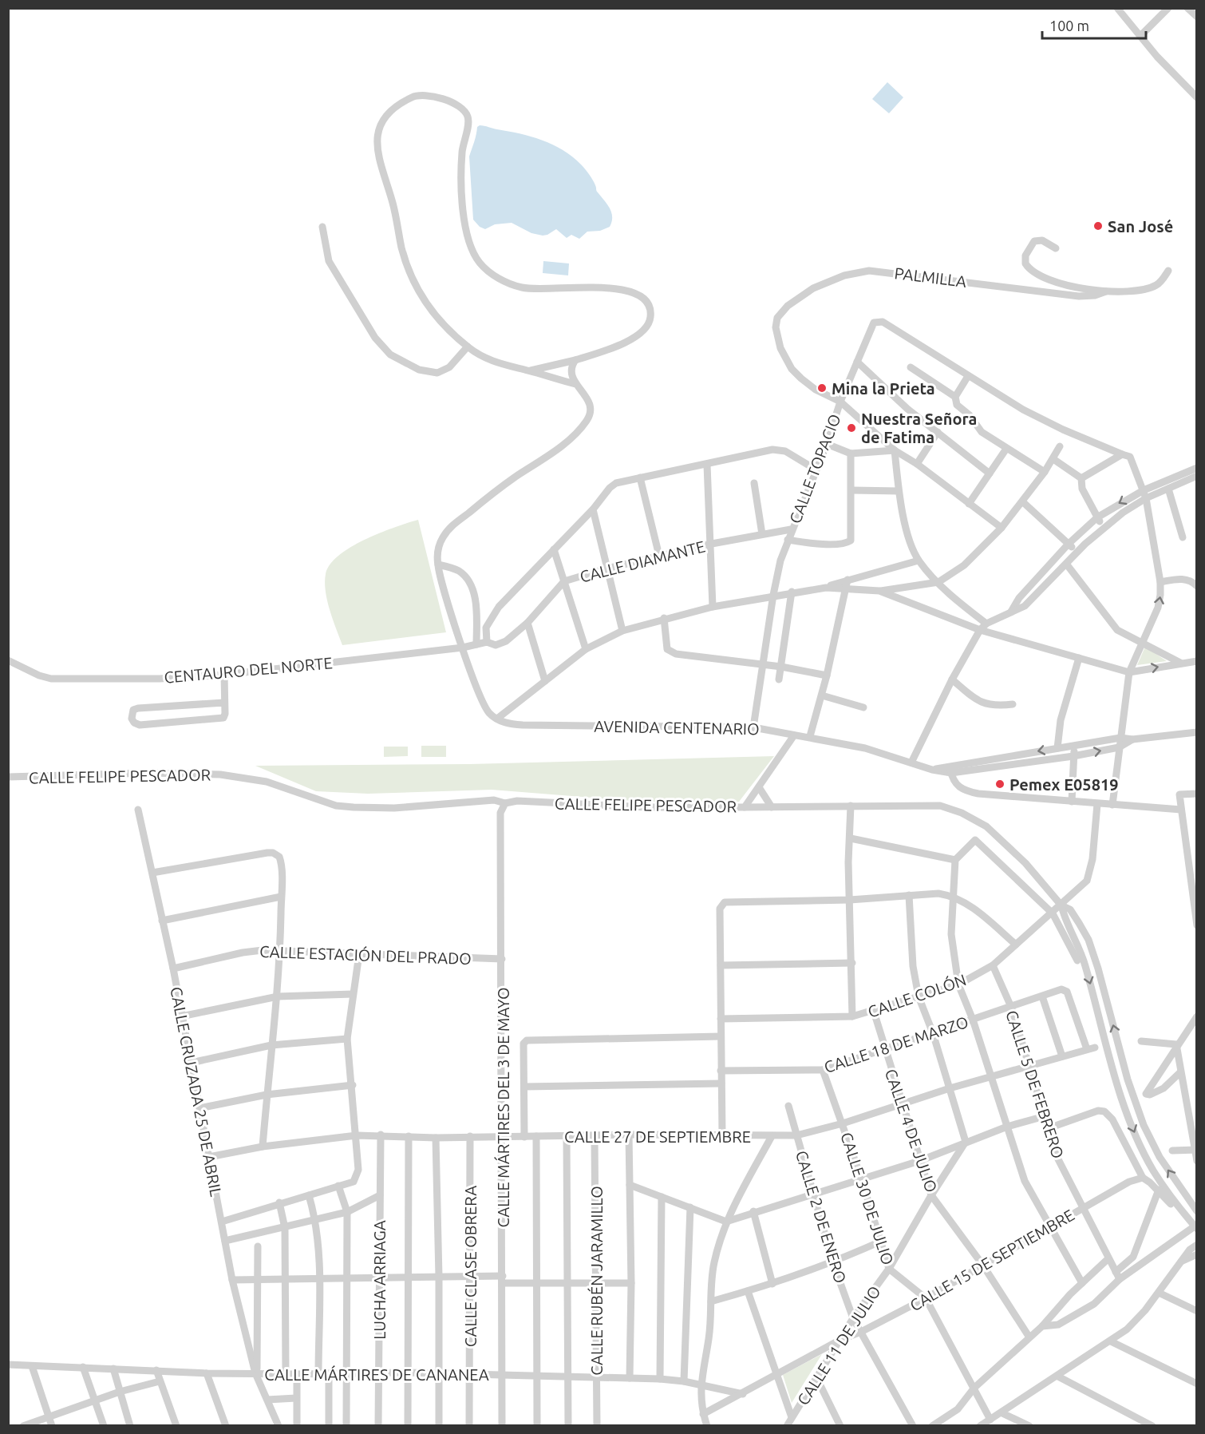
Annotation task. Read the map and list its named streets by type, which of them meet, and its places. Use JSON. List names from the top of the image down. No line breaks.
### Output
{"streets":{"street":["PALMILLA","CALLE TOPACIO","CALLE DIAMANTE","CENTAURO DEL NORTE","AVENIDA CENTENARIO","CALLE FELIPE PESCADOR","CALLE ESTACIÓN DEL PRADO","CALLE COLÓN","CALLE 18 DE MARZO","CALLE 5 DE FEBRERO","CALLE CRUZADA 25 DE ABRIL","CALLE MÁRTIRES DEL 3 DE MAYO","CALLE 4 DE JULIO","CALLE 27 DE SEPTIEMBRE","CALLE 30 DE JULIO","CALLE 2 DE ENERO","CALLE 15 DE SEPTIEMBRE","CALLE CLASE OBRERA","LUCHA ARRIAGA","CALLE RUBÉN JARAMILLO","CALLE 11 DE JULIO","CALLE MÁRTIRES DE CANANEA"]},"crossings":[["PALMILLA","CALLE TOPACIO"],["CALLE TOPACIO","CALLE DIAMANTE"],["CALLE TOPACIO","AVENIDA CENTENARIO"],["CALLE DIAMANTE","CENTAURO DEL NORTE"],["AVENIDA CENTENARIO","CALLE FELIPE PESCADOR"],["CALLE FELIPE PESCADOR","CALLE MÁRTIRES DEL 3 DE MAYO"],["CALLE ESTACIÓN DEL PRADO","CALLE CRUZADA 25 DE ABRIL"],["CALLE ESTACIÓN DEL PRADO","CALLE MÁRTIRES DEL 3 DE MAYO"],["CALLE COLÓN","CALLE 5 DE FEBRERO"],["CALLE COLÓN","CALLE 4 DE JULIO"],["CALLE 18 DE MARZO","CALLE 5 DE FEBRERO"],["CALLE 18 DE MARZO","CALLE 4 DE JULIO"],["CALLE 18 DE MARZO","CALLE 27 DE SEPTIEMBRE"],["CALLE 18 DE MARZO","CALLE 30 DE JULIO"],["CALLE 5 DE FEBRERO","CALLE 27 DE SEPTIEMBRE"],["CALLE 5 DE FEBRERO","CALLE 15 DE SEPTIEMBRE"],["CALLE CRUZADA 25 DE ABRIL","CALLE 27 DE SEPTIEMBRE"],["CALLE CRUZADA 25 DE ABRIL","CALLE MÁRTIRES DE CANANEA"],["CALLE MÁRTIRES DEL 3 DE MAYO","CALLE 27 DE SEPTIEMBRE"],["CALLE MÁRTIRES DEL 3 DE MAYO","CALLE MÁRTIRES DE CANANEA"],["CALLE 4 DE JULIO","CALLE 27 DE SEPTIEMBRE"],["CALLE 4 DE JULIO","CALLE 15 DE SEPTIEMBRE"],["CALLE 4 DE JULIO","CALLE 11 DE JULIO"],["CALLE 27 DE SEPTIEMBRE","CALLE 30 DE JULIO"],["CALLE 27 DE SEPTIEMBRE","CALLE 2 DE ENERO"],["CALLE 27 DE SEPTIEMBRE","CALLE CLASE OBRERA"],["CALLE 27 DE SEPTIEMBRE","LUCHA ARRIAGA"],["CALLE 27 DE SEPTIEMBRE","CALLE RUBÉN JARAMILLO"],["CALLE 30 DE JULIO","CALLE 15 DE SEPTIEMBRE"],["CALLE 30 DE JULIO","CALLE 11 DE JULIO"],["CALLE 2 DE ENERO","CALLE 15 DE SEPTIEMBRE"],["CALLE 2 DE ENERO","CALLE 11 DE JULIO"],["CALLE 15 DE SEPTIEMBRE","CALLE 11 DE JULIO"],["CALLE 15 DE SEPTIEMBRE","CALLE MÁRTIRES DE CANANEA"],["CALLE CLASE OBRERA","CALLE MÁRTIRES DE CANANEA"],["LUCHA ARRIAGA","CALLE MÁRTIRES DE CANANEA"],["CALLE RUBÉN JARAMILLO","CALLE MÁRTIRES DE CANANEA"]],"places":["San José","Mina la Prieta","Nuestra Señora de Fatima","Pemex E05819"],"scale_bar":"100 m"}
